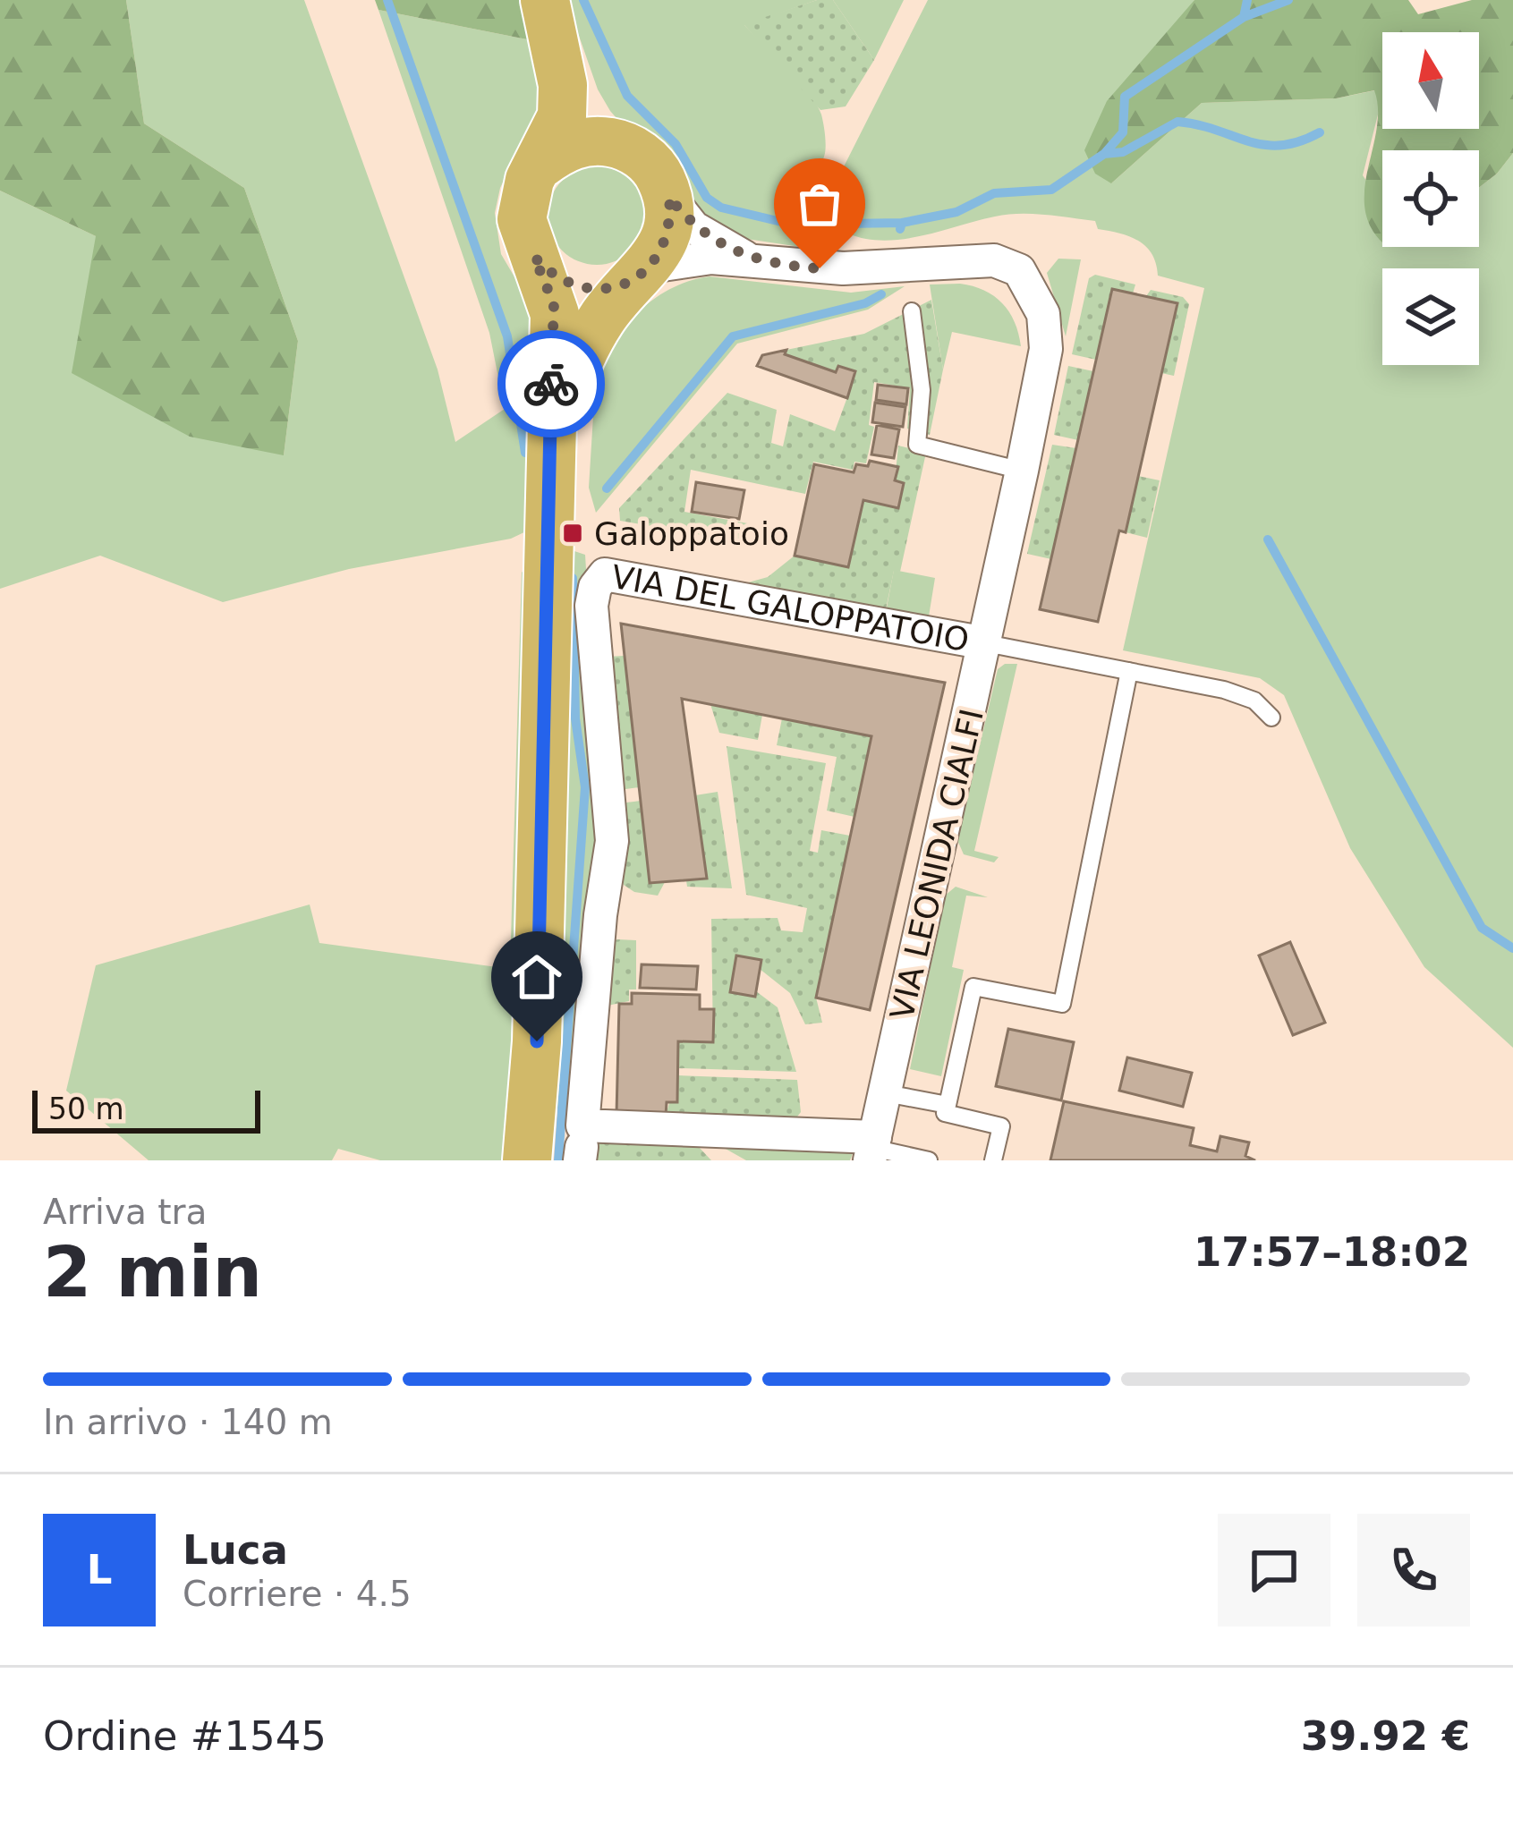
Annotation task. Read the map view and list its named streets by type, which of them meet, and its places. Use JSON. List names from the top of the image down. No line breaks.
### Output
{"streets":{"street":["VIA DEL GALOPPATOIO","VIA LEONIDA CIALFI"]},"crossings":[["VIA DEL GALOPPATOIO","VIA LEONIDA CIALFI"]],"places":{"transit":["Galoppatoio"]},"scale_bar":"50 m","north":"top","page":{"scale":"50 m","heading":["2 min","Arriva tra","17:57–18:02"],"panel":["Luca","Corriere · 4.5","Ordine #1545","39.92 €"],"bar":"In arrivo · 140 m","round":"L"}}
